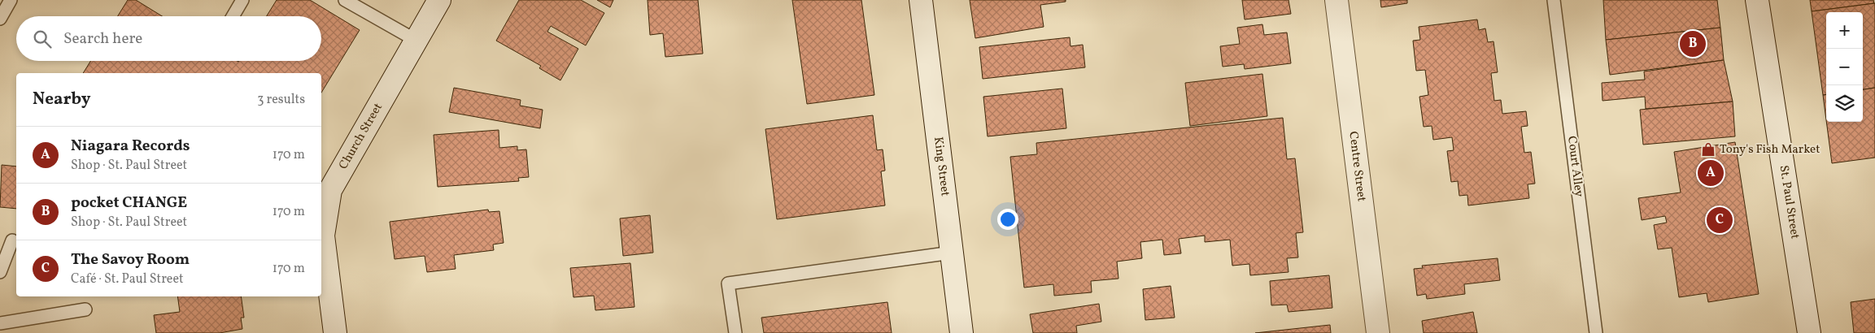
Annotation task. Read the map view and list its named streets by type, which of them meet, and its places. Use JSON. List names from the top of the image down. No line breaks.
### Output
{"streets":{"street":["Church Street","King Street","Centre Street","St. Paul Street"],"lane":["Court Alley"]},"places":{"shop":["Tony's Fish Market"]},"page":{"map_buttons":["+","−"],"search":"Search here","pins":["B","A","C"],"heading":["Nearby","3 results"],"list":[{"mark":"A","name":"Niagara Records","note":"Shop · St. Paul Street","value":"170 m"},{"mark":"B","name":"pocket CHANGE","note":"Shop · St. Paul Street","value":"170 m"},{"mark":"C","name":"The Savoy Room","note":"Café · St. Paul Street","value":"170 m"}]}}
